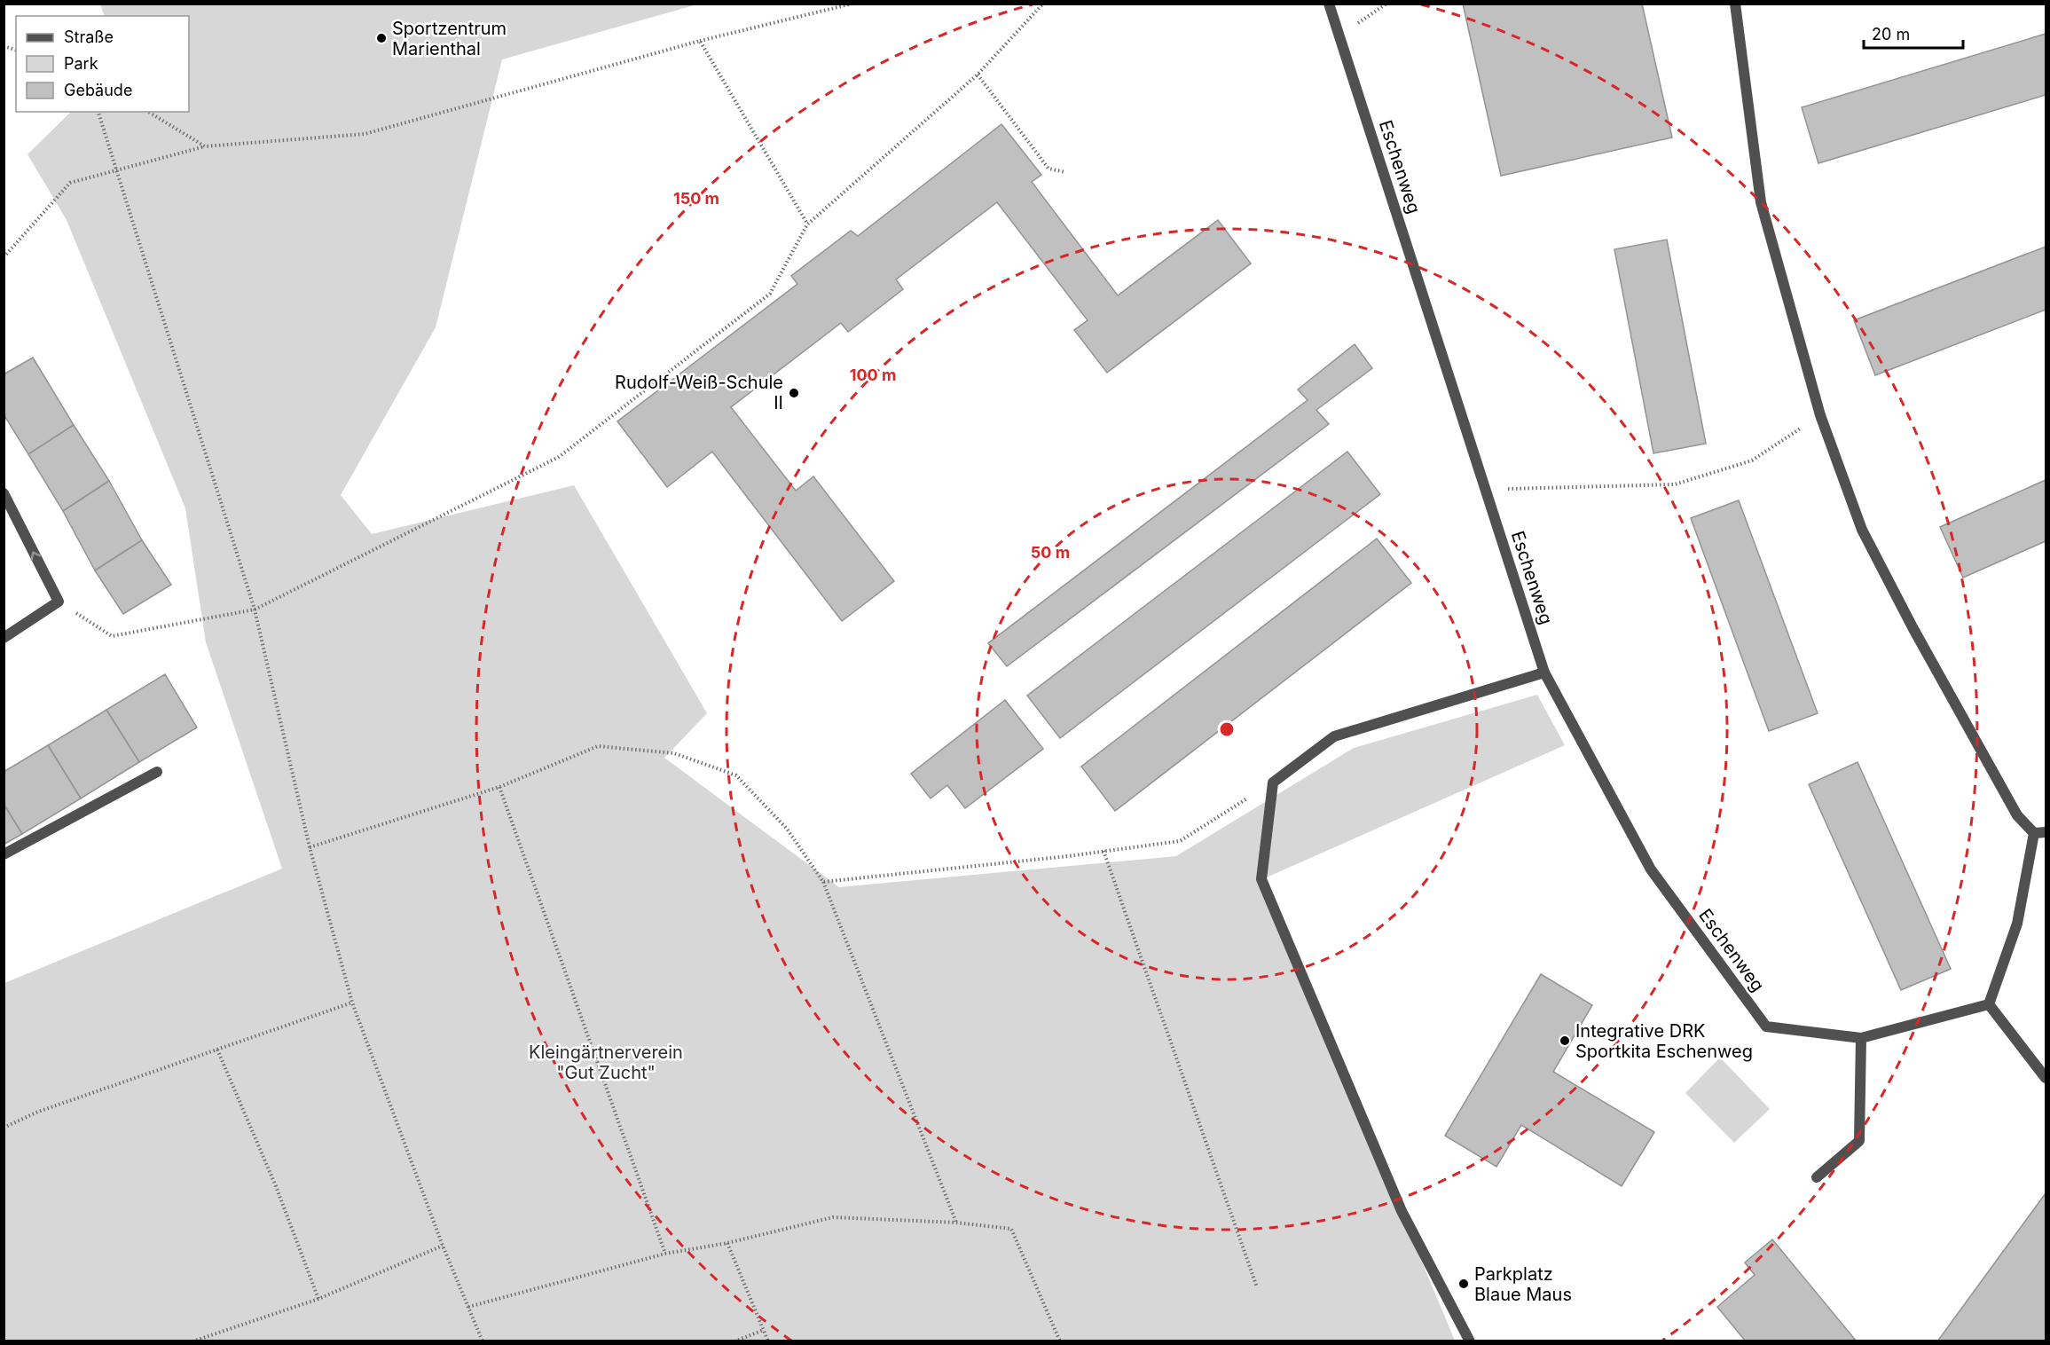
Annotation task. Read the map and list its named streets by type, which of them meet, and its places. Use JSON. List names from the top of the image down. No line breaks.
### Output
{"streets":{"street":["Eschenweg"]},"parks":["Kleingärtnerverein \"Gut Zucht\""],"places":["Sportzentrum Marienthal","Rudolf-Weiß-Schule II","Integrative DRK Sportkita Eschenweg","Parkplatz Blaue Maus"],"legend":["Straße","Park","Gebäude"],"scale_bar":"20 m","rings":["150 m","100 m","50 m"]}
